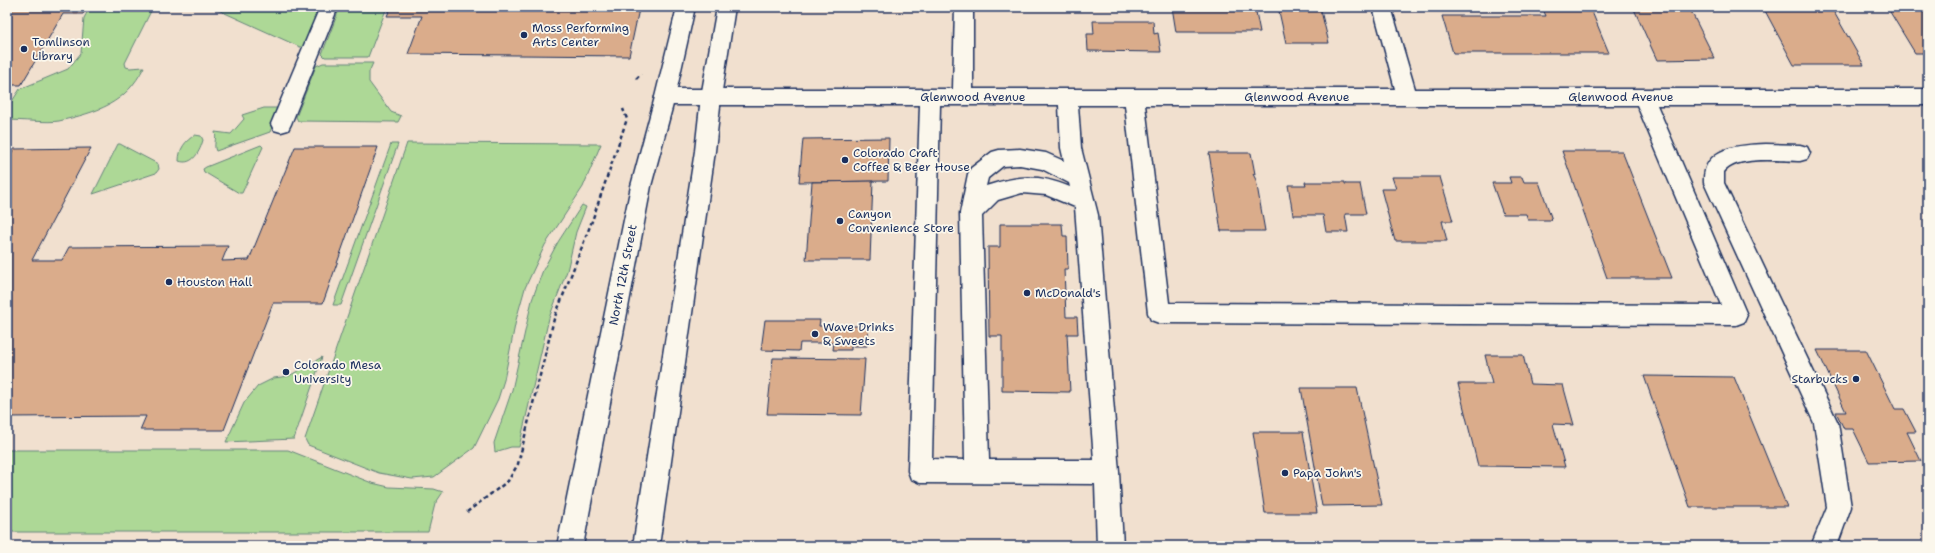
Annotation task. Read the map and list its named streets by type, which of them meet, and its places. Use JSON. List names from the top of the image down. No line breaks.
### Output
{"streets":{"street":["Glenwood Avenue","North 12th Street"]},"crossings":[["Glenwood Avenue","North 12th Street"]],"places":["Moss Performing Arts Center","Tomlinson Library","Colorado Craft Coffee & Beer House","Canyon Convenience Store","Houston Hall","McDonald's","Wave Drinks & Sweets","Colorado Mesa University","Starbucks","Papa John's"]}
